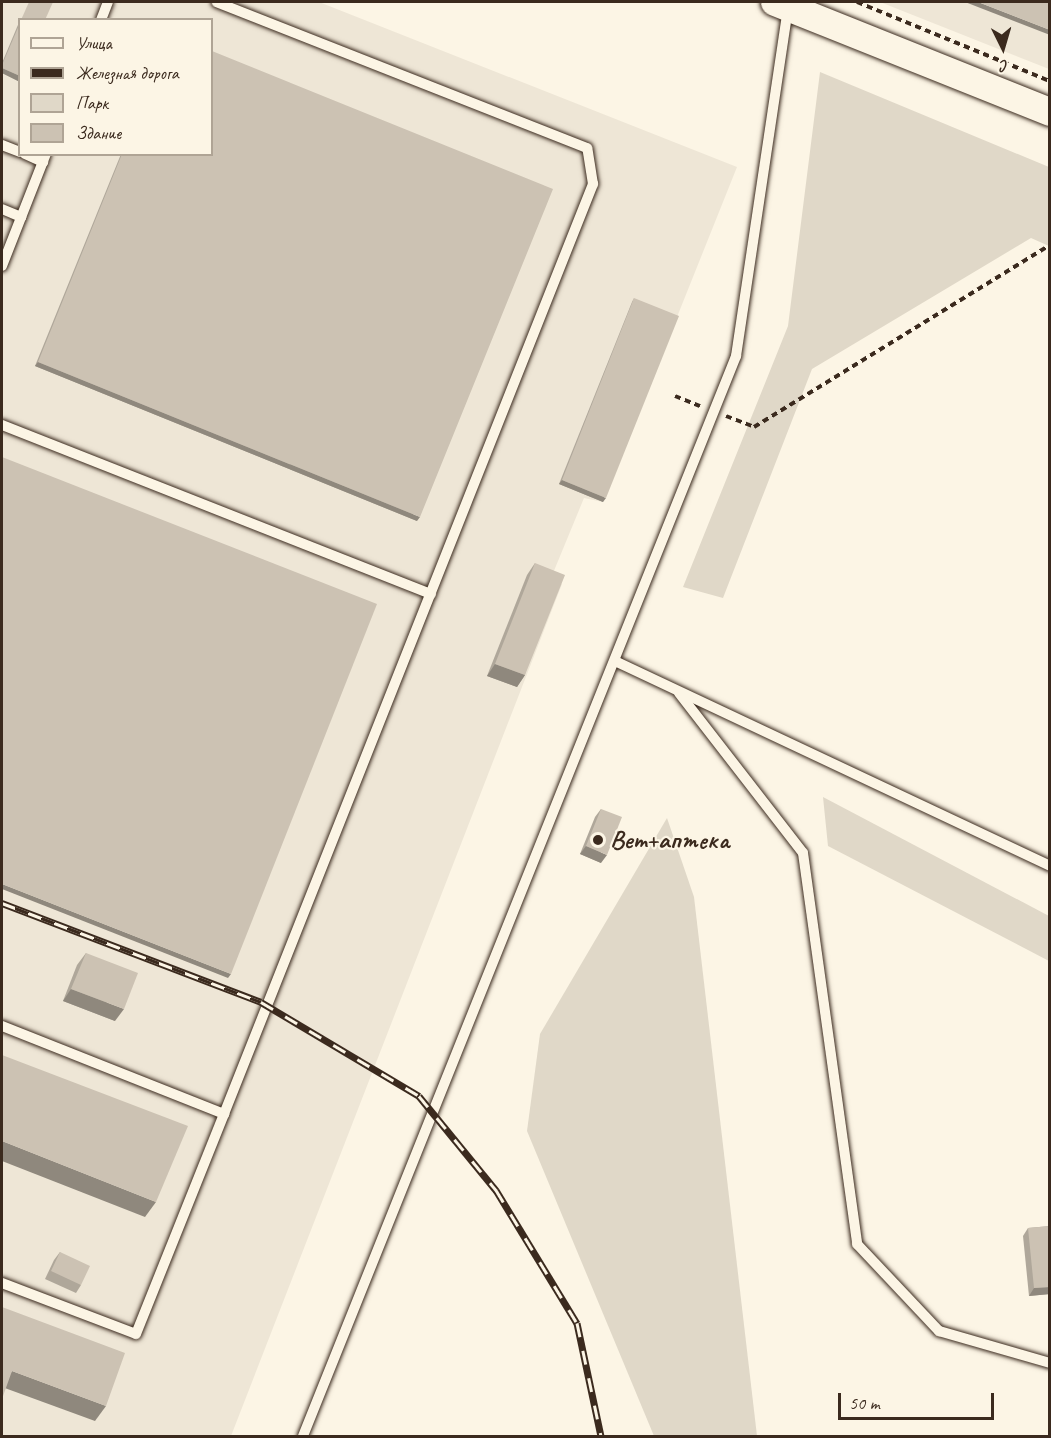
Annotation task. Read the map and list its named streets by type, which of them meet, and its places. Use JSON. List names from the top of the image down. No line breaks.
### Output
{"places":["Вет+аптека"],"legend":["Улица","Железная дорога","Парк","Здание"],"scale_bar":"50 m","north":"bottom"}
